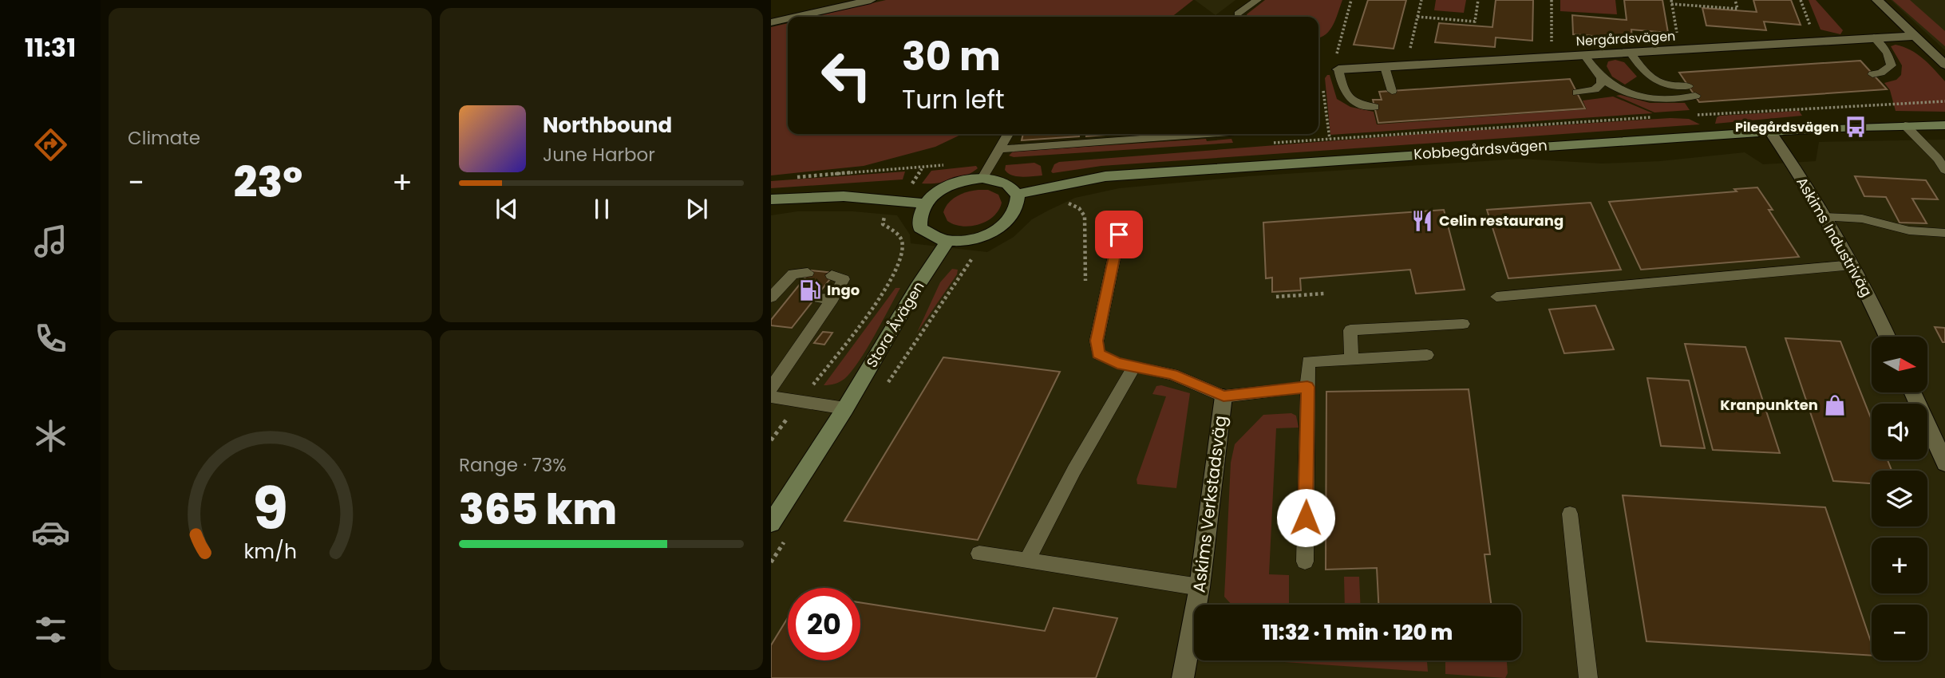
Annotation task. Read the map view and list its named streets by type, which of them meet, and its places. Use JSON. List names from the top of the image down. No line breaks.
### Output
{"streets":{"street":["Nergårdsvägen","Kobbegårdsvägen","Askims Industriväg","Stora Åvägen","Askims Verkstadsväg"]},"crossings":[["Kobbegårdsvägen","Askims Industriväg"],["Kobbegårdsvägen","Stora Åvägen"]],"places":{"bus stop":["Pilegårdsvägen"],"restaurant":["Celin restaurang"],"fuel station":["Ingo"],"shop":["Kranpunkten"]},"north":"right","page":{"tabs":"11:31","tile":["Climate",["Range · 73%","365 km"]],"turn":["30 m","Turn left"],"song":["Northbound","June Harbor"],"heat":["−","23°","+"],"map_buttons":["+","−"],"limit":"20","trip":"11:32 · 1 min · 120 m","gauge":["9","km/h"]}}
